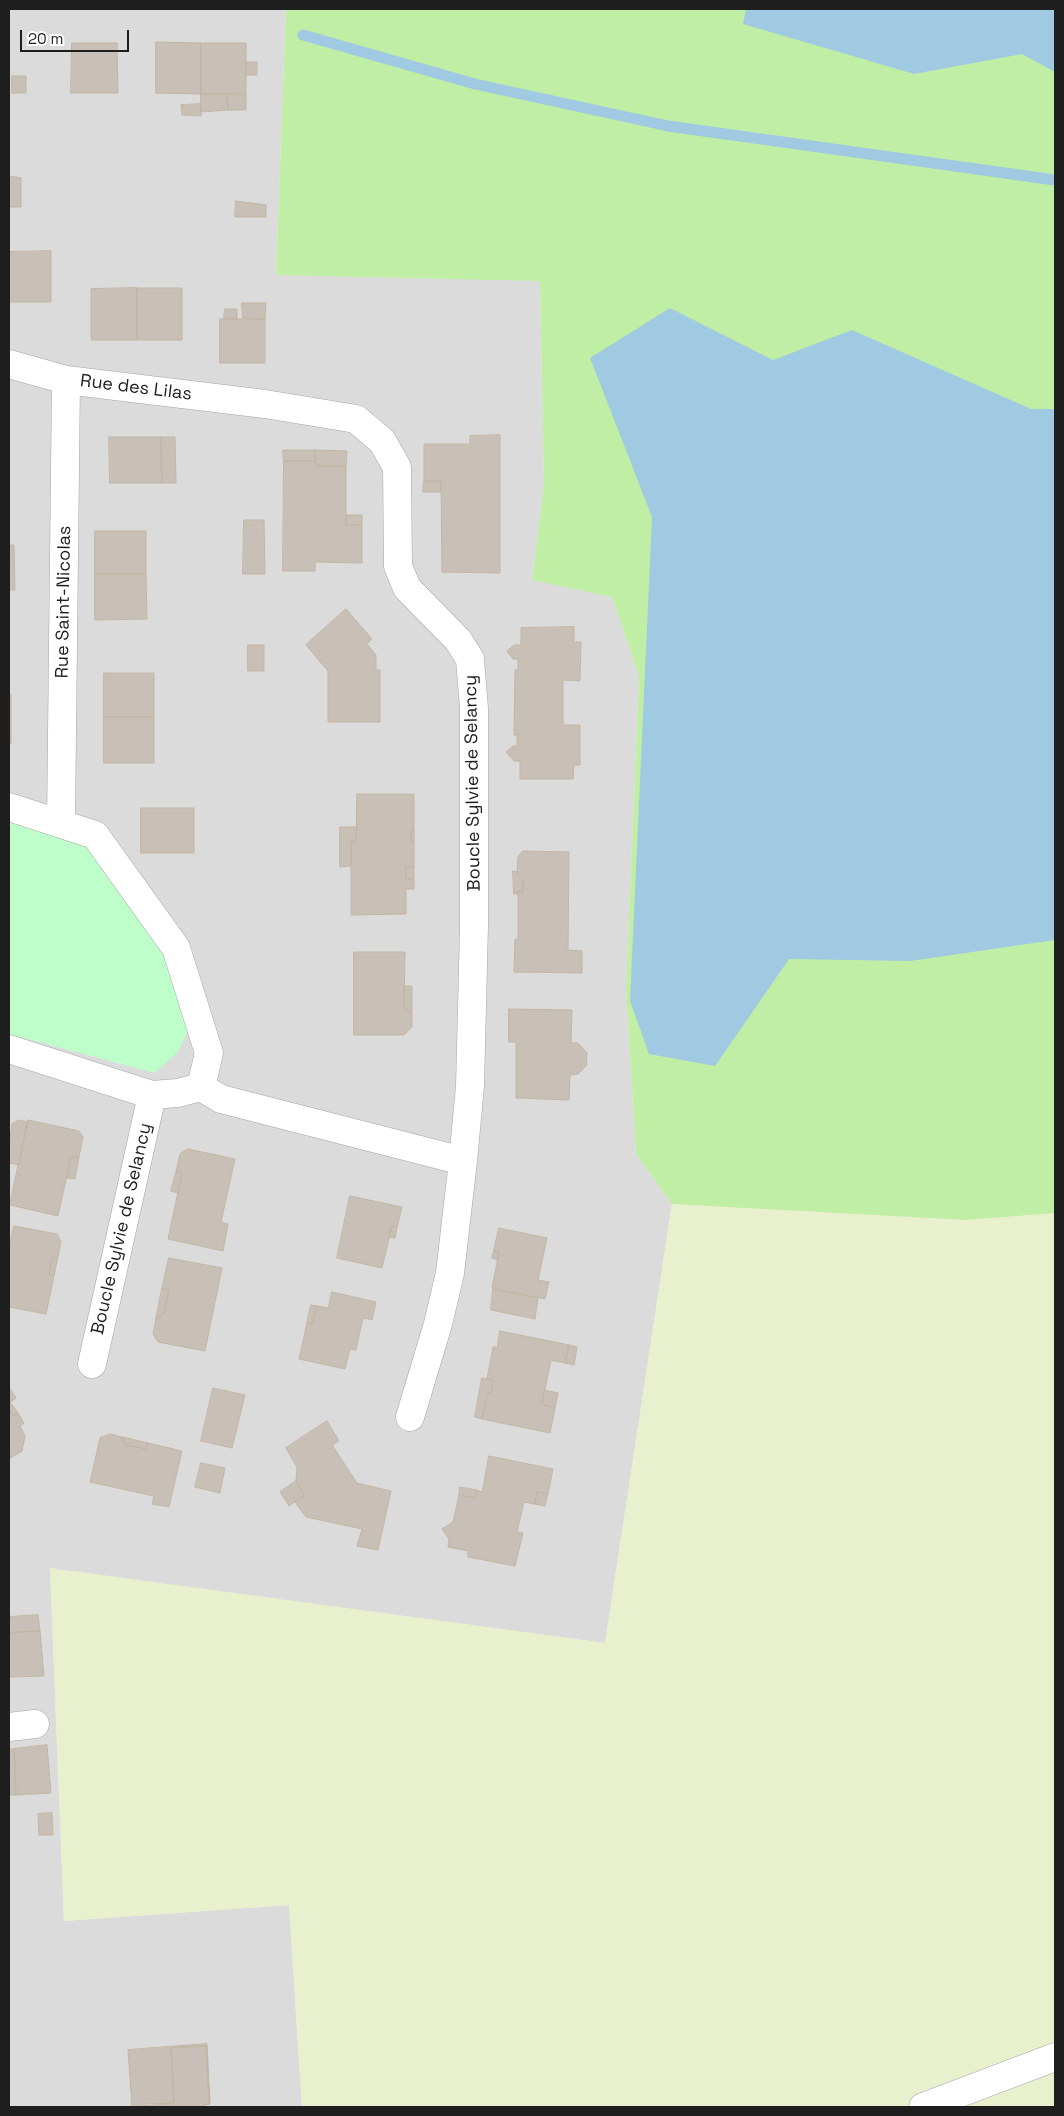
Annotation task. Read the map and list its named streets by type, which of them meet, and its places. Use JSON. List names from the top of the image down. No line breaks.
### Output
{"streets":{"street":["Rue des Lilas","Rue Saint-Nicolas","Boucle Sylvie de Selancy"]},"crossings":[["Rue des Lilas","Rue Saint-Nicolas"],["Rue des Lilas","Boucle Sylvie de Selancy"]],"scale_bar":"20 m"}
